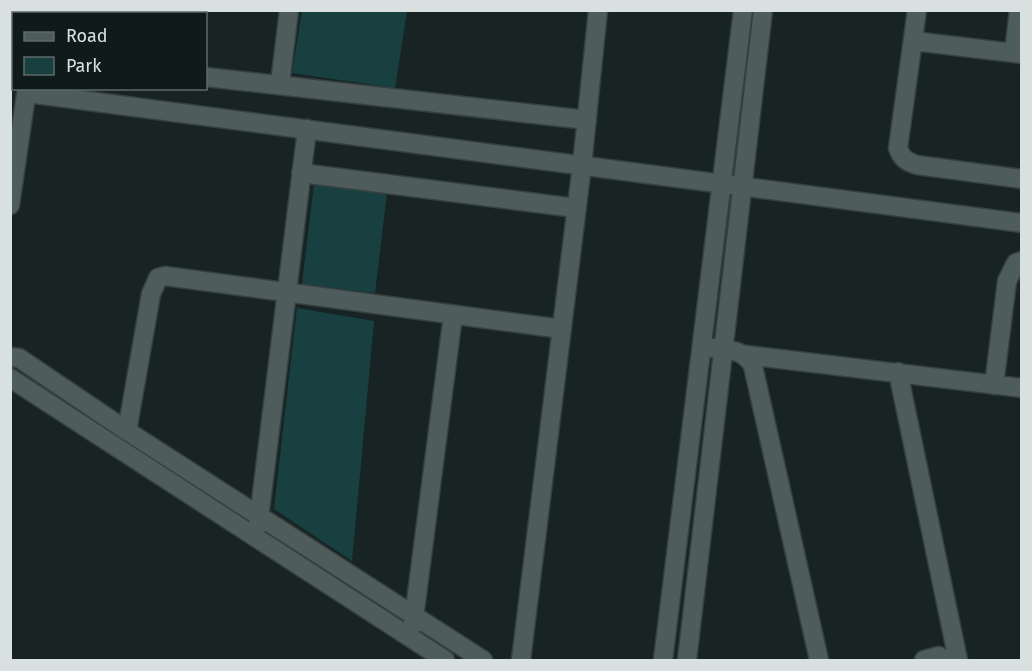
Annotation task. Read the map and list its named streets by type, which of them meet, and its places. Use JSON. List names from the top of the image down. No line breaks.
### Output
{"legend":["Road","Park"]}
